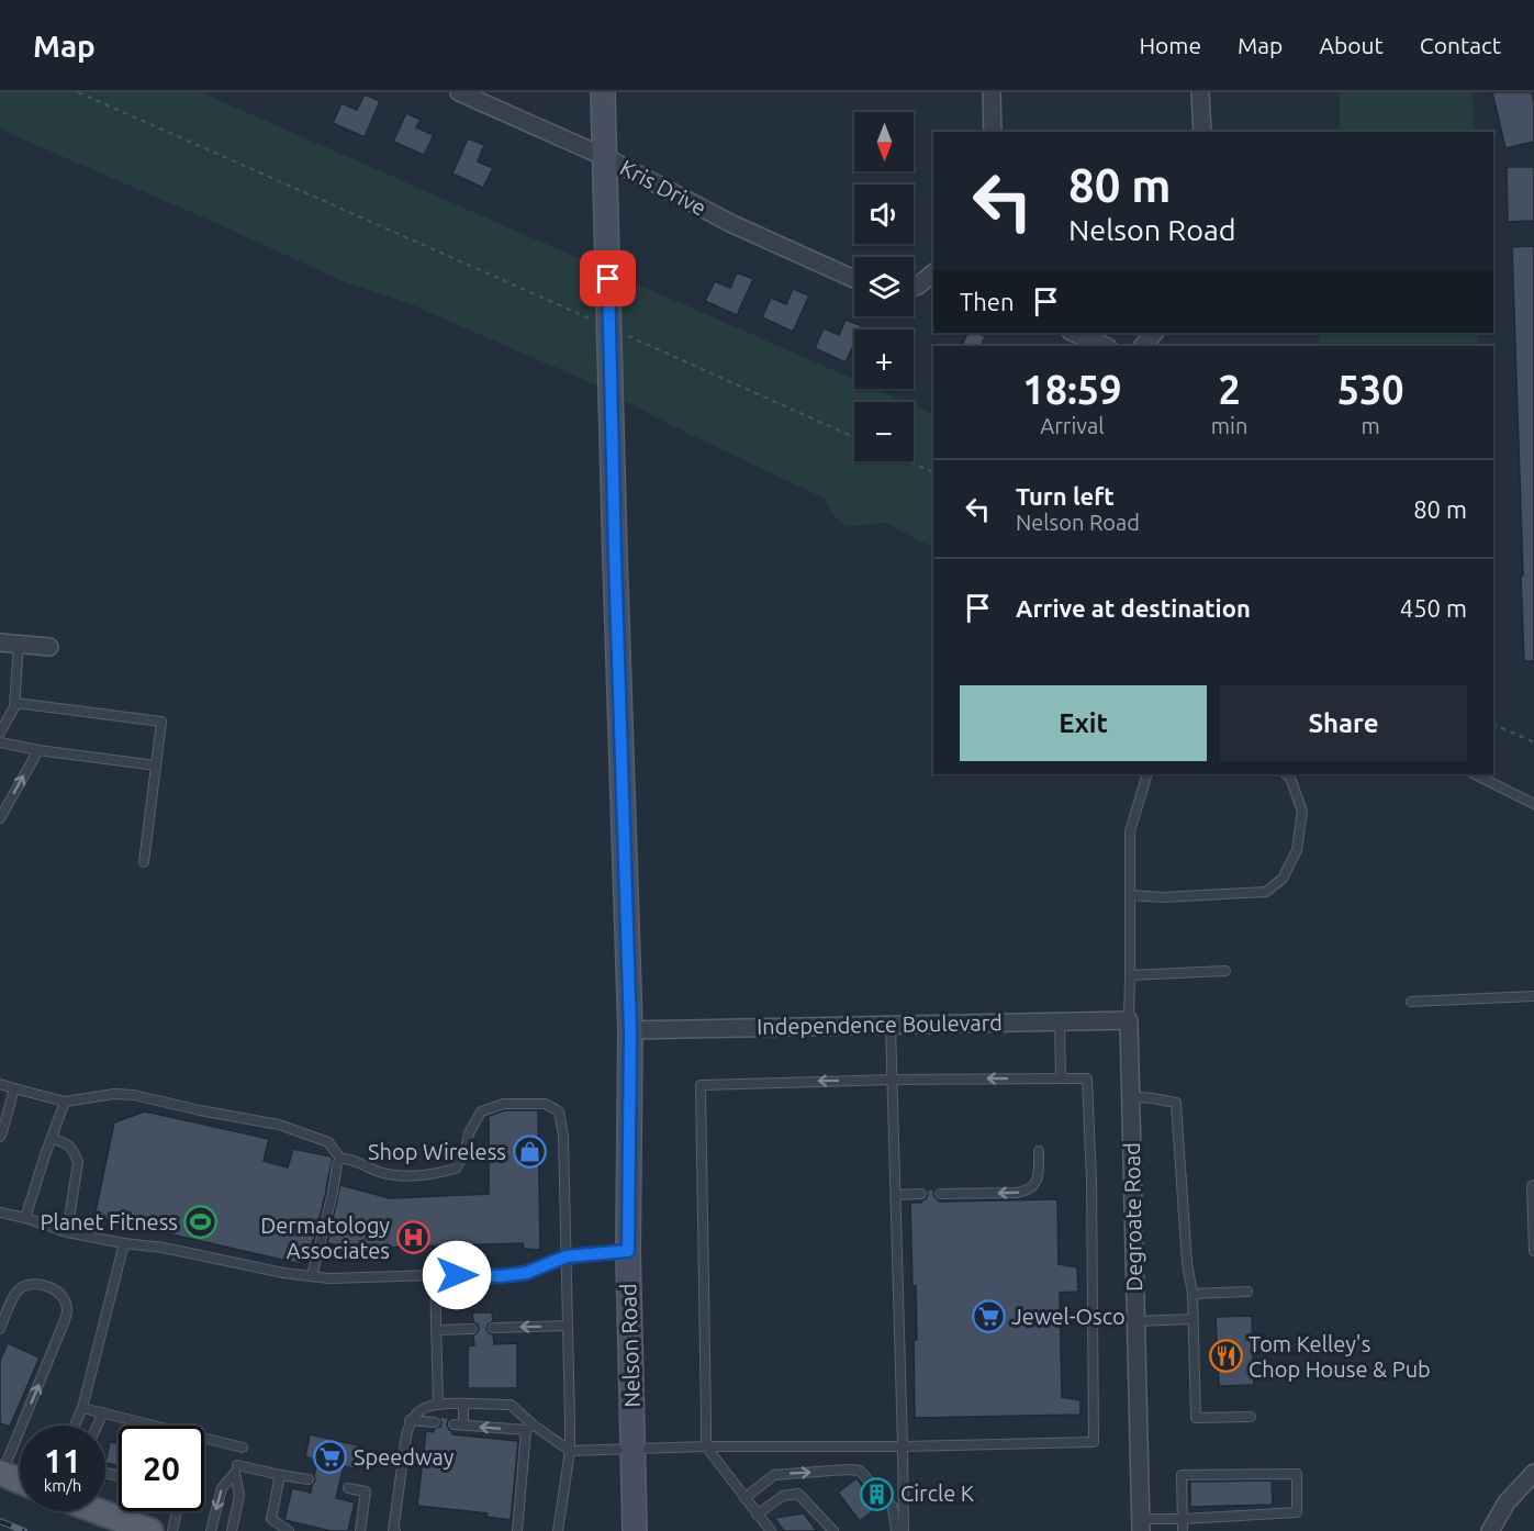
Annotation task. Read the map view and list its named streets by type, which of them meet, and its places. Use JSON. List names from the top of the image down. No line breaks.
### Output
{"streets":{"street":["Kris Drive","Independence Boulevard","Degroate Road","Nelson Road"]},"crossings":[["Kris Drive","Nelson Road"],["Independence Boulevard","Degroate Road"],["Independence Boulevard","Nelson Road"]],"places":{"shop":["Shop Wireless"],"sports":["Planet Fitness"],"hospital":["Dermatology Associates"],"supermarket":["Jewel-Osco","Speedway"],"restaurant":["Tom Kelley's Chop House & Pub"],"building":["Circle K"]},"north":"bottom","page":{"header":"Map","nav":["Home","Map","About","Contact"],"map_buttons":["+","−"],"turn":["80 m","Nelson Road"],"then":"Then","eta":["18:59","Arrival","2","min","530","m"],"list":[{"name":"Turn left","note":"Nelson Road","value":"80 m"},{"name":"Arrive at destination","value":"450 m"}],"buttons":["Exit","Share"],"speed":"11 km/h","limit":"20"}}
